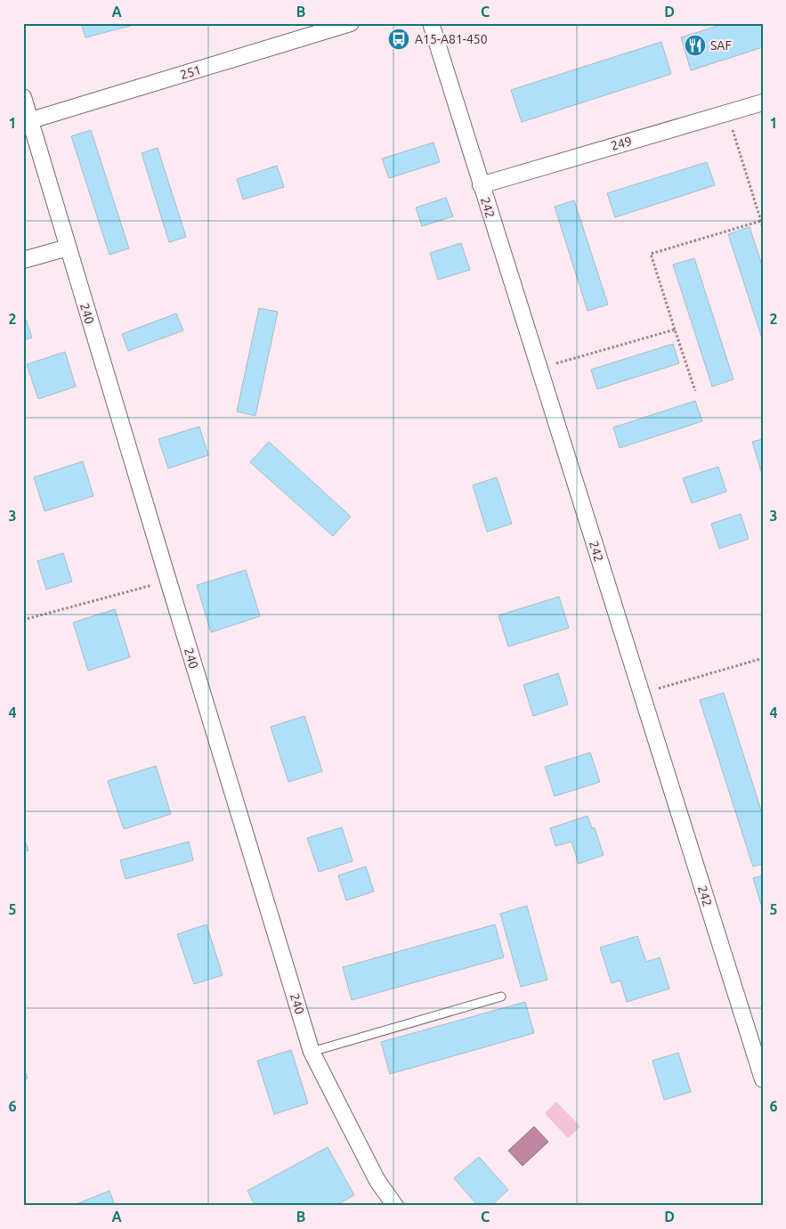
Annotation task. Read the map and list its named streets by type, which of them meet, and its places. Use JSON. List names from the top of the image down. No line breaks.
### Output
{"streets":{"street":["251","249","242","240"]},"crossings":[["251","240"],["249","242"]],"places":{"bus stop":["A15-A81-450"],"restaurant":["SAF"]},"grid":{"columns":["A","B","C","D"],"rows":["1","2","3","4","5","6"]}}
